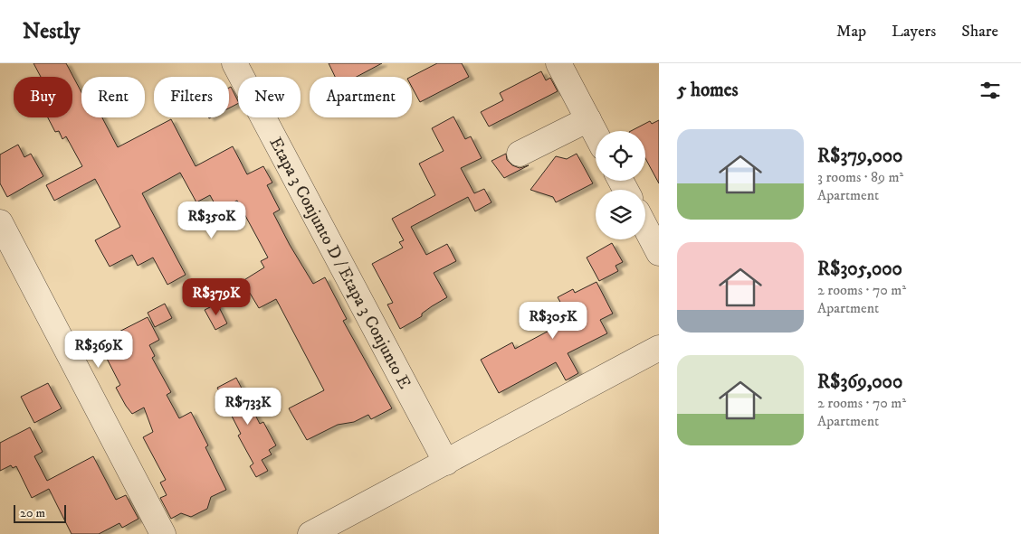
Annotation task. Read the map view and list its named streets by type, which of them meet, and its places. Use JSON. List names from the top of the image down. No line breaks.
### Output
{"streets":{"street":["Etapa 3 Conjunto D / Etapa 3 Conjunto E"]},"scale_bar":"20 m","page":{"header":"Nestly","nav":["Map","Layers","Share"],"heading":"5 homes","chip":["Buy","Rent","Filters","New","Apartment"],"list":[{"name":"R$379,000","note":"3 rooms · 89 m² · Apartment"},{"name":"R$305,000","note":"2 rooms · 70 m² · Apartment"},{"name":"R$369,000","note":"2 rooms · 70 m² · Apartment"}],"price":["R$350K","R$379K","R$305K","R$369K","R$733K"],"scale":"20 m"}}
